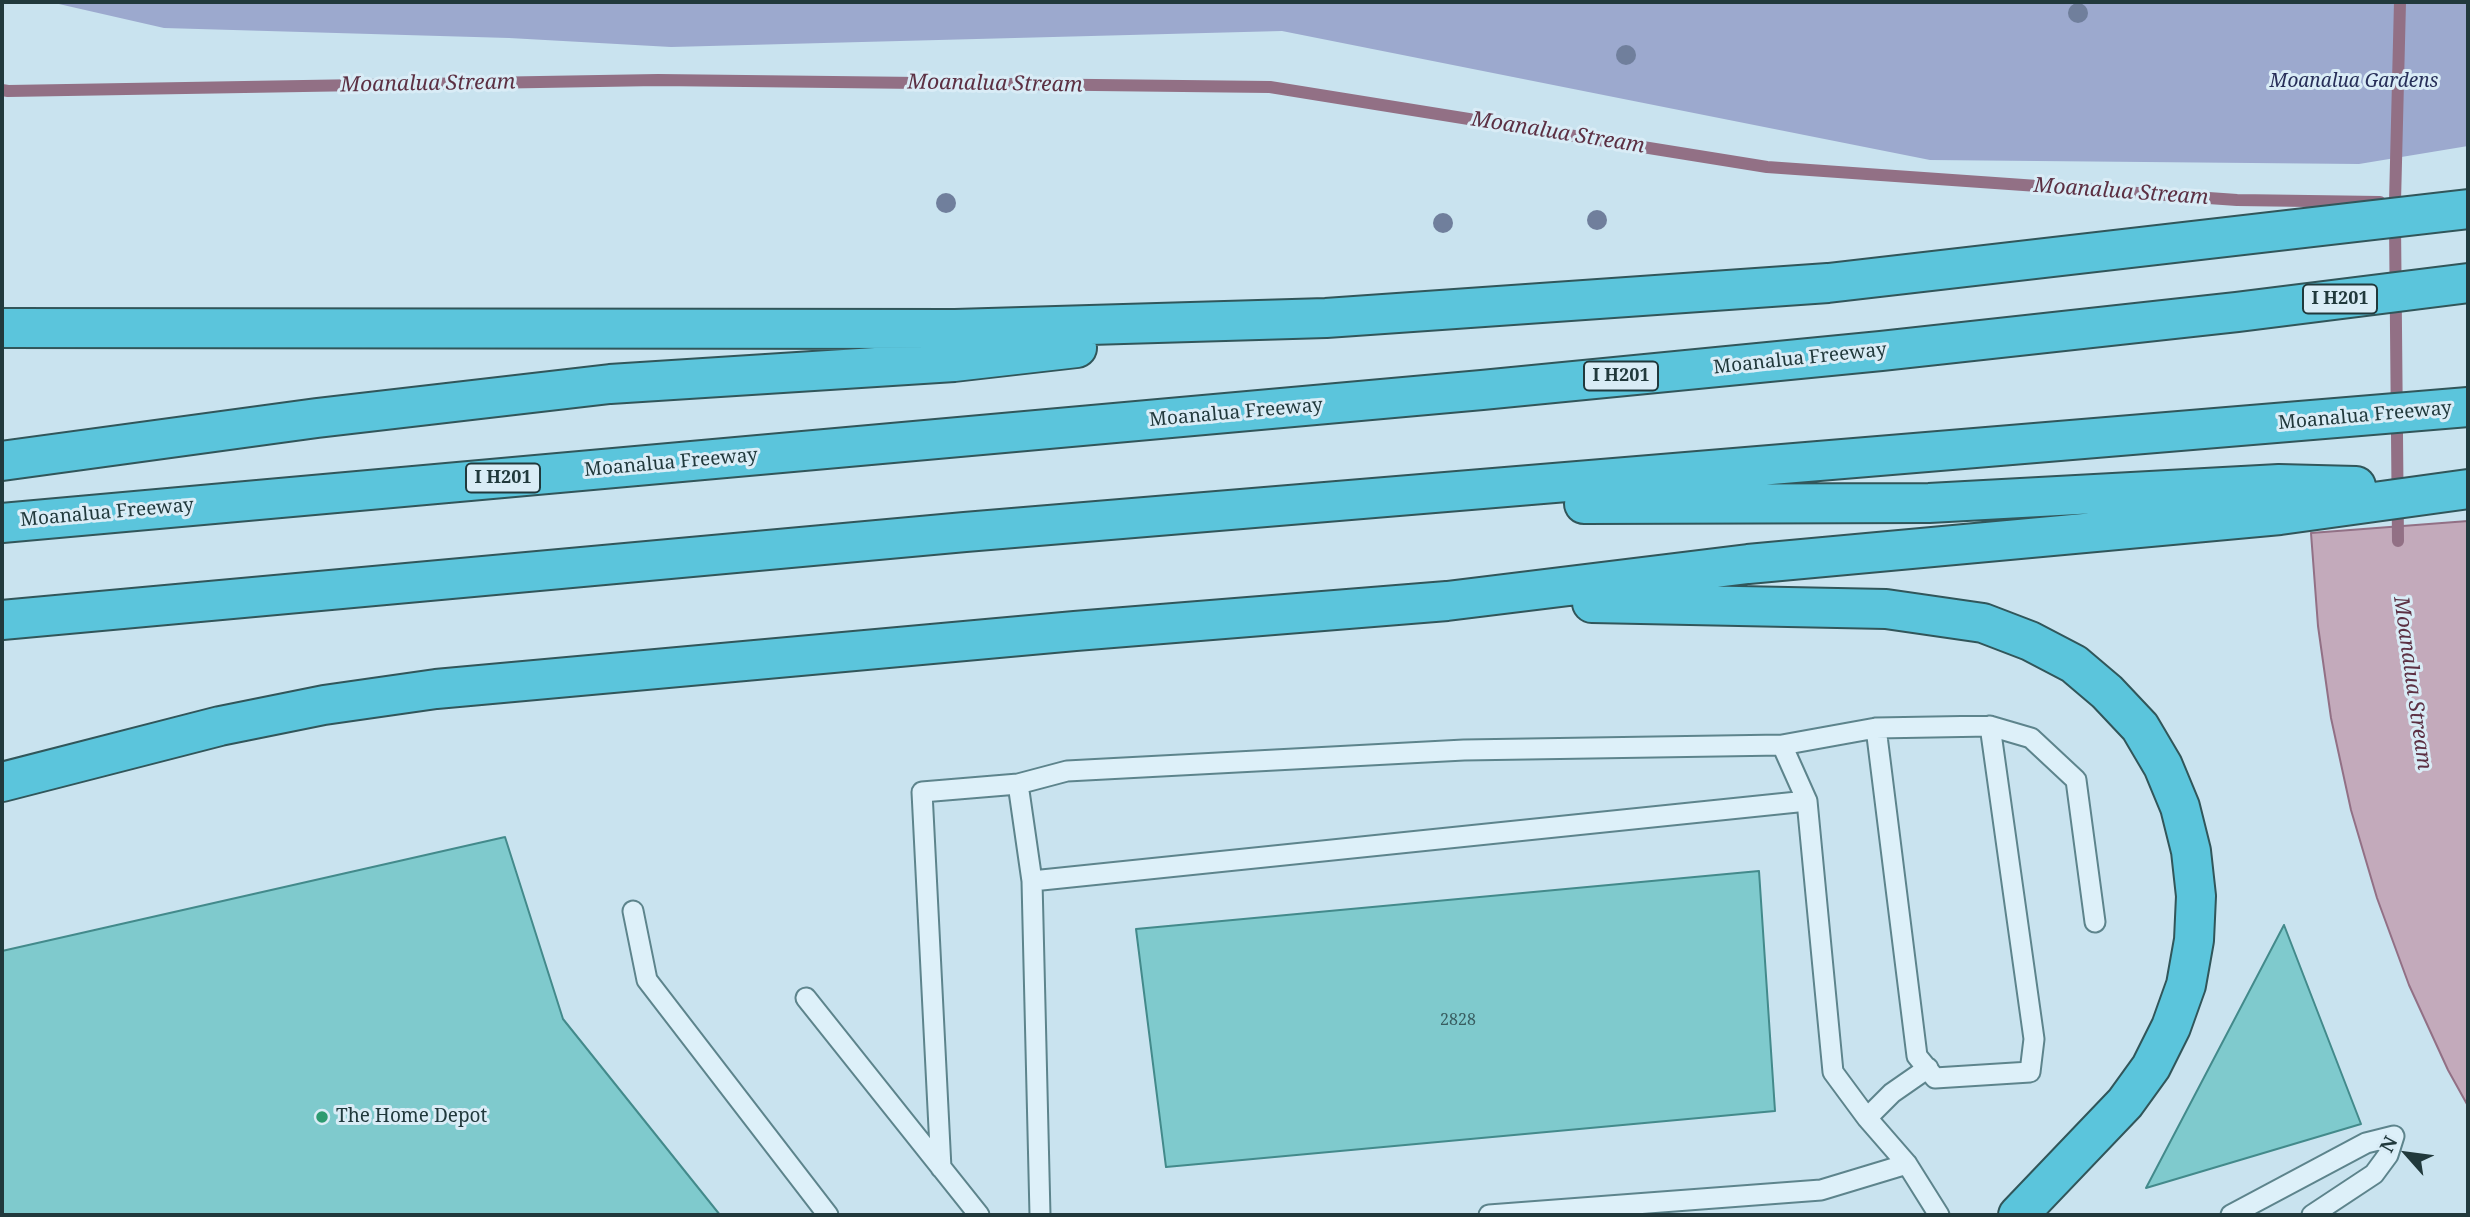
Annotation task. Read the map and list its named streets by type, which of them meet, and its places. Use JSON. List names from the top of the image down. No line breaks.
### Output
{"streets":{"highway":["I H201","Moanalua Freeway"]},"water":["Moanalua Stream"],"parks":["Moanalua Gardens"],"places":["The Home Depot"],"house_numbers":["2828"],"north":"top left"}
